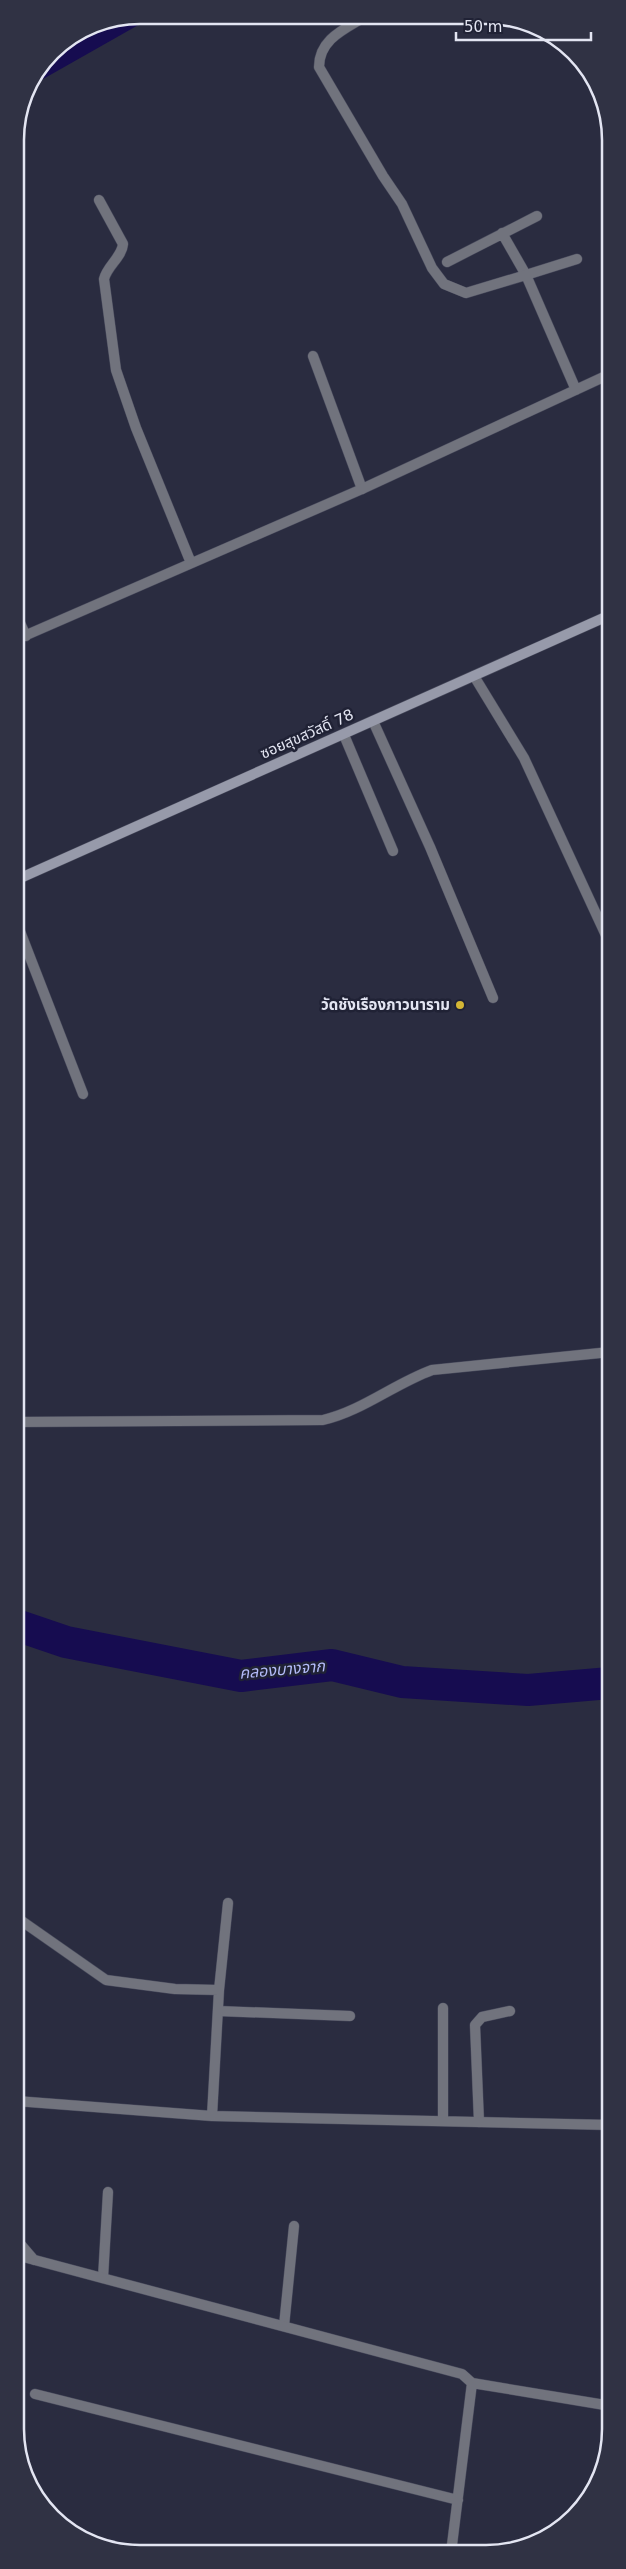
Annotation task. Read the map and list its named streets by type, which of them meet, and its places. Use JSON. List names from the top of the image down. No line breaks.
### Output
{"streets":{"street":["ซอยสุขสวัสดิ์ 78"]},"water":["คลองบางจาก"],"places":["วัดชังเรืองภาวนาราม"],"scale_bar":"50 m"}
